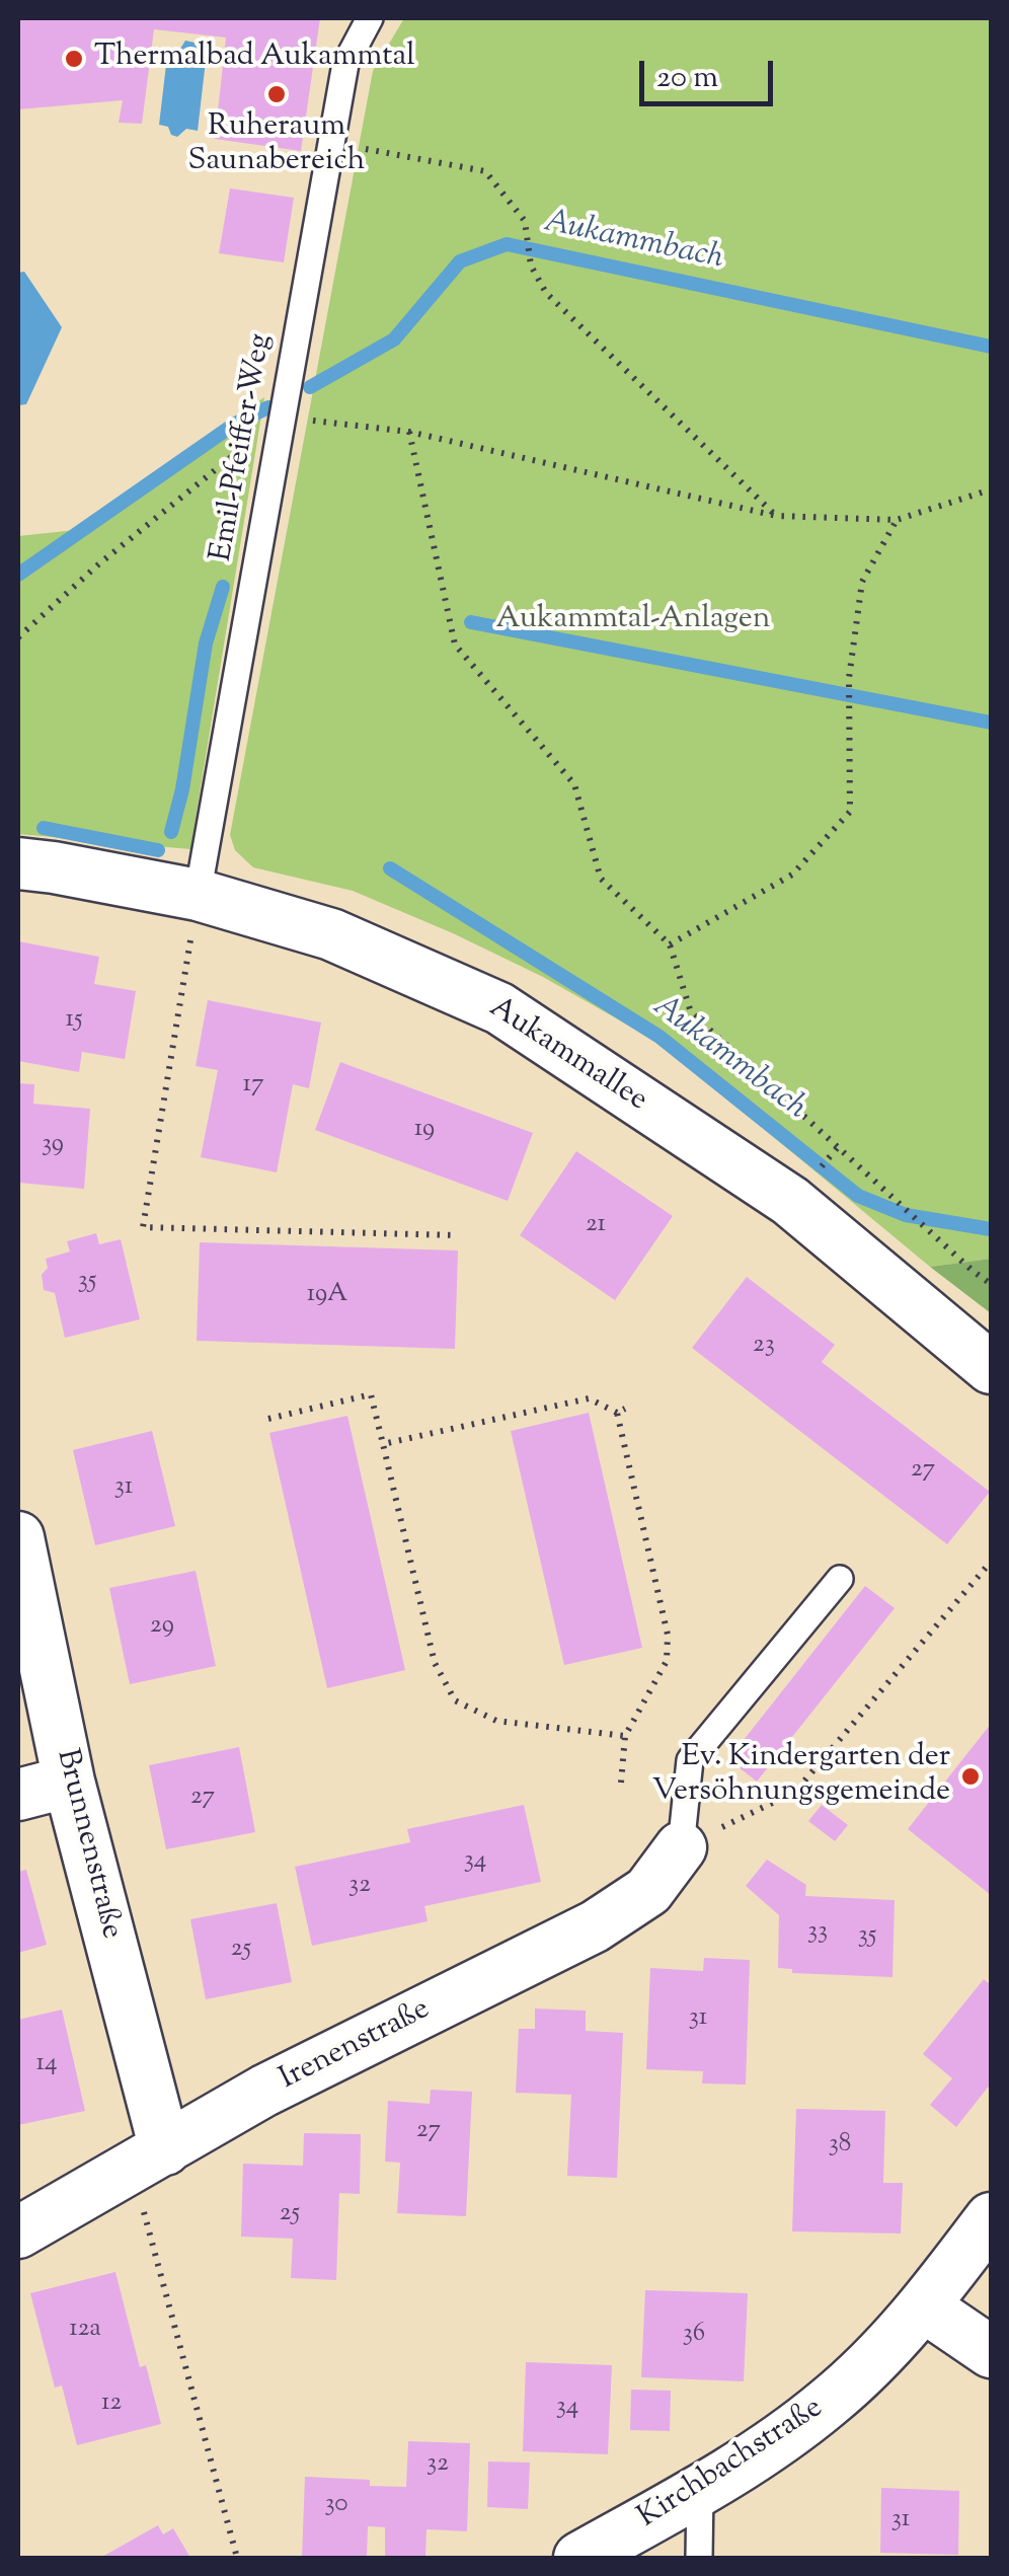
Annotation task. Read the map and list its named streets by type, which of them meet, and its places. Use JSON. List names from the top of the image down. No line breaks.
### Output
{"streets":{"street":["Aukammallee","Brunnenstraße","Irenenstraße","Kirchbachstraße"],"lane":["Emil-Pfeiffer-Weg"]},"crossings":[["Emil-Pfeiffer-Weg","Aukammallee"],["Brunnenstraße","Irenenstraße"]],"water":["Aukammbach"],"parks":["Aukammtal-Anlagen"],"places":["Thermalbad Aukammtal","Ruheraum Saunabereich","Ev. Kindergarten der Versöhnungsgemeinde"],"house_numbers":["15","17","19","39","21","35","19A","23","27","31","29","27","34","32","33","35","25","31","14","27","38","25","12a","36","12","34","32","30","31"],"scale_bar":"20 m"}
